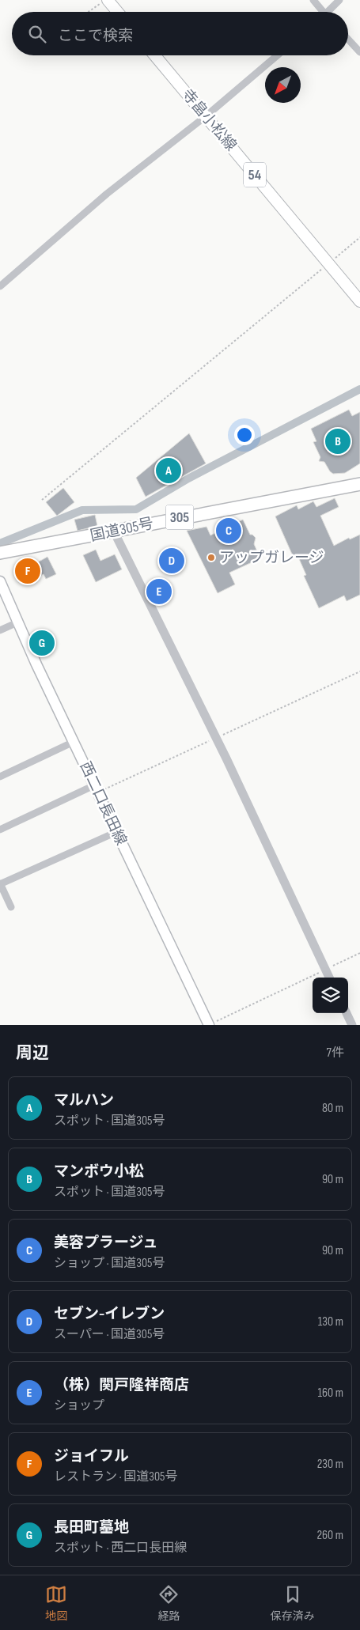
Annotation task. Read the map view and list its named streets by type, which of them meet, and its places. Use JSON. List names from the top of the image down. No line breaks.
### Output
{"streets":{"highway":["305","国道305号"],"main road":["寺畠小松線","54","西二口長田線"]},"places":["アップガレージ"],"north":"bottom left","page":{"search":"ここで検索","pins":["B","A","C","D","F","E","G"],"heading":["周辺","7件"],"list":[{"mark":"A","name":"マルハン","note":"スポット · 国道305号","value":"80 m"},{"mark":"B","name":"マンボウ小松","note":"スポット · 国道305号","value":"90 m"},{"mark":"C","name":"美容プラージュ","note":"ショップ · 国道305号","value":"90 m"},{"mark":"D","name":"セブン-イレブン","note":"スーパー · 国道305号","value":"130 m"},{"mark":"E","name":"（株）関戸隆祥商店","note":"ショップ","value":"160 m"},{"mark":"F","name":"ジョイフル","note":"レストラン · 国道305号","value":"230 m"},{"mark":"G","name":"長田町墓地","note":"スポット · 西二口長田線","value":"260 m"}],"nav":["地図","経路","保存済み"]}}
